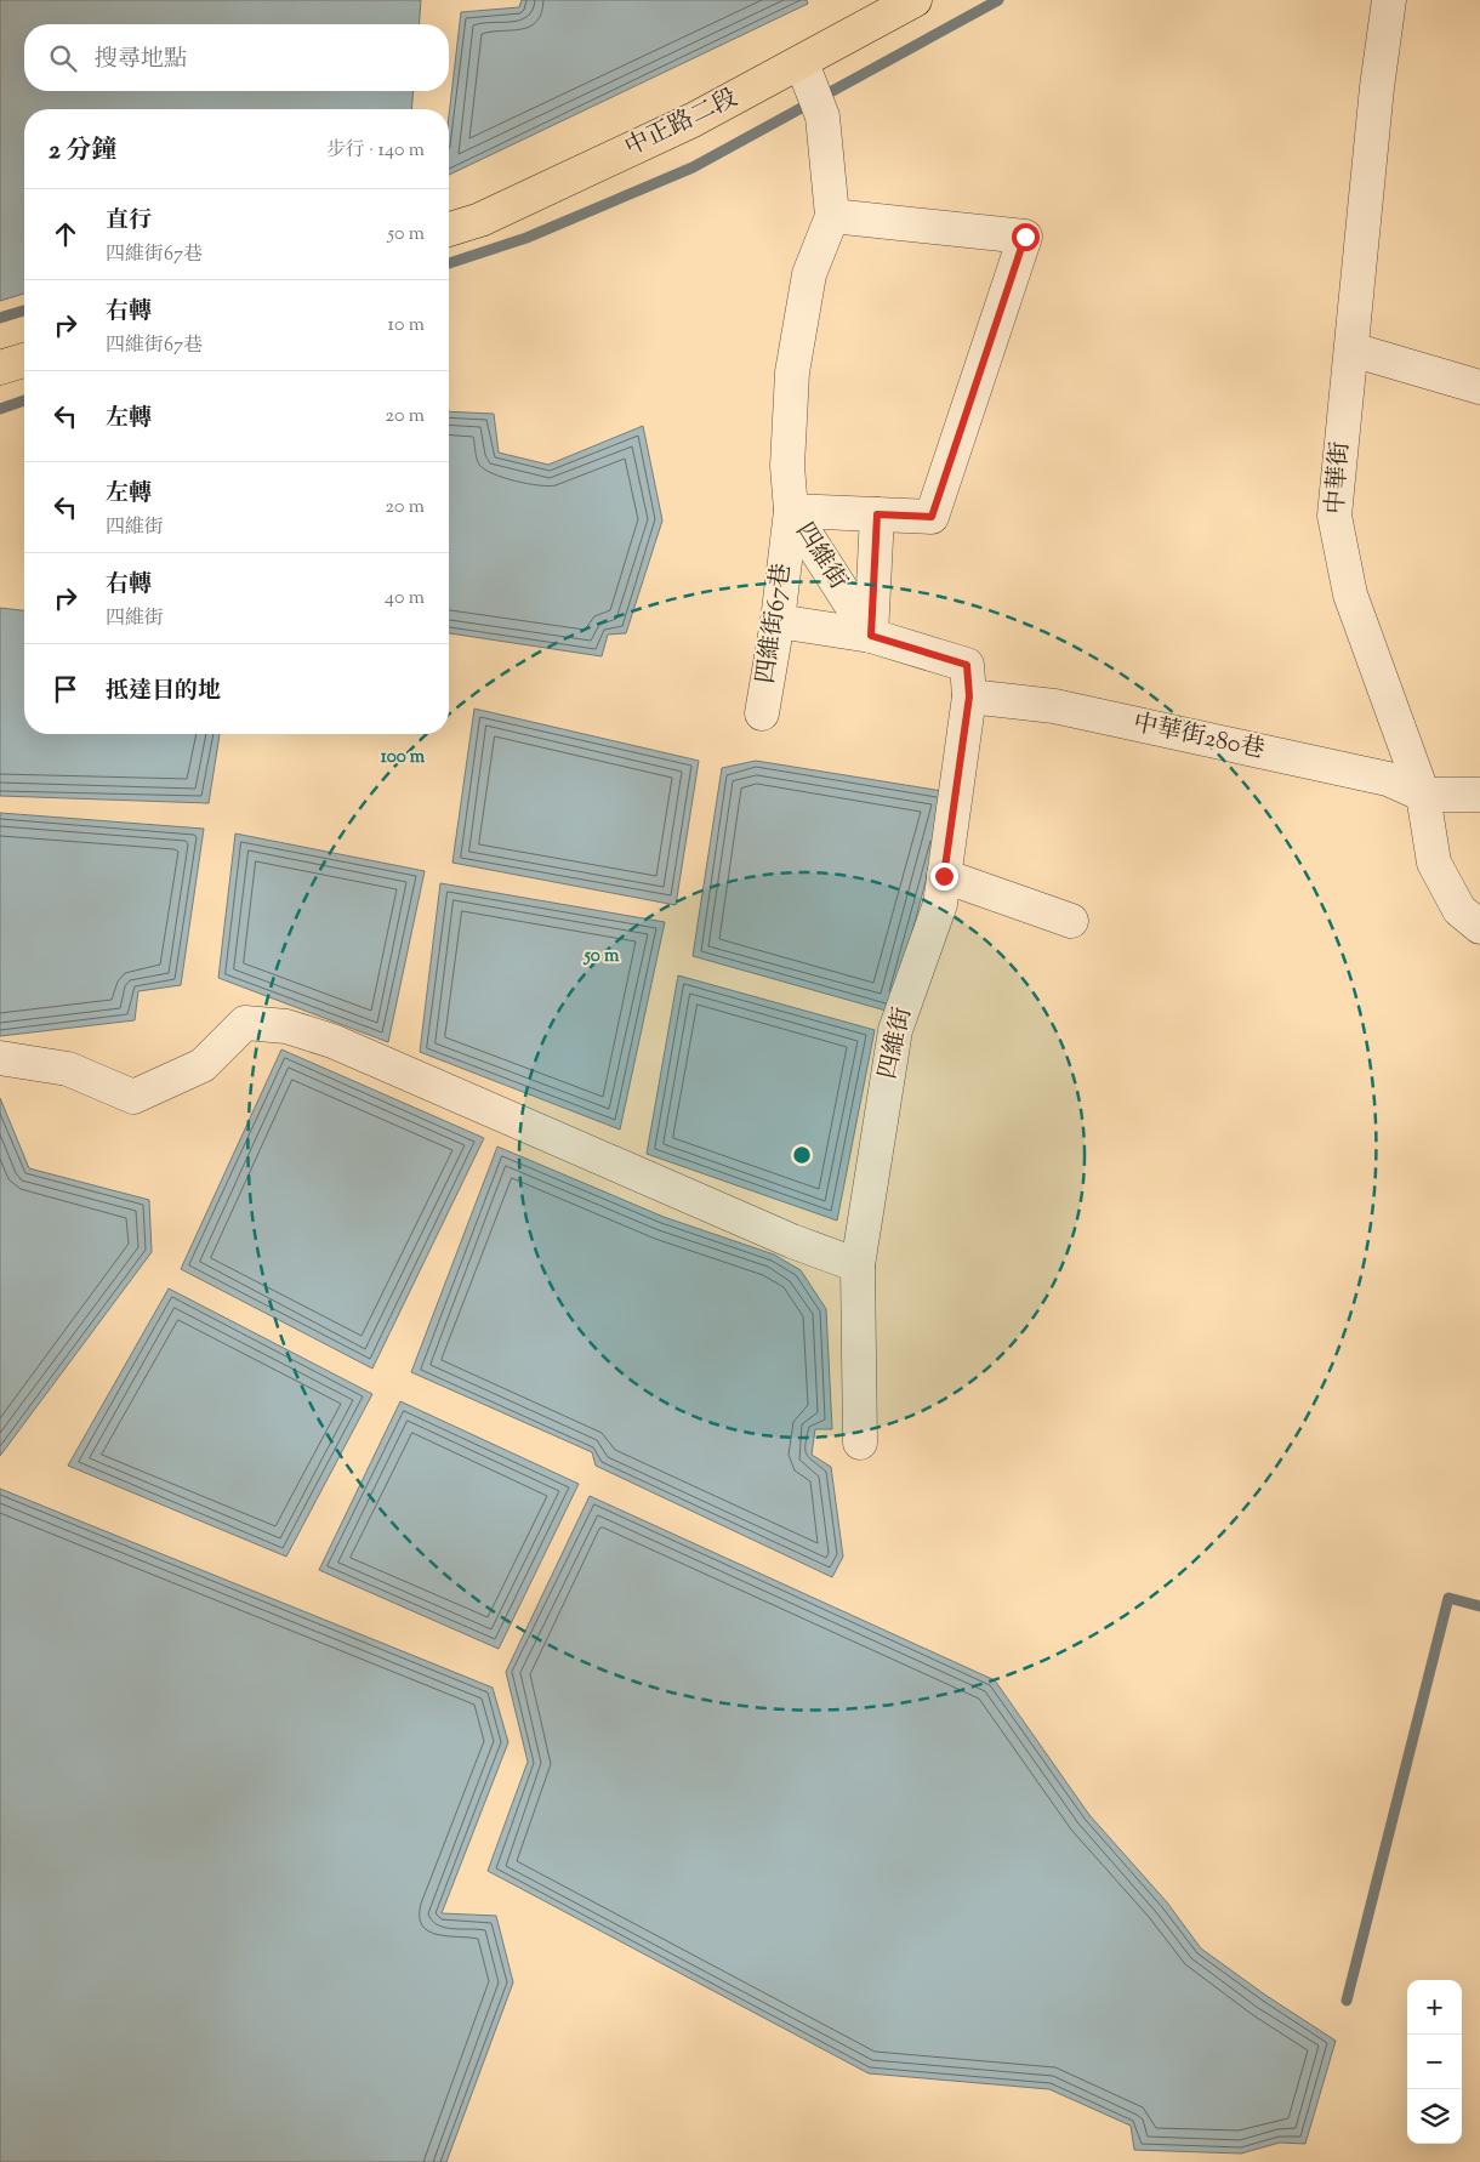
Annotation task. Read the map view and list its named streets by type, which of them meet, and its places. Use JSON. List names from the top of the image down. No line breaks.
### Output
{"streets":{"main road":["中正路二段"],"street":["中華街","四維街","四維街67巷","中華街280巷"]},"crossings":[["中正路二段","四維街"],["中華街","中華街280巷"],["四維街","四維街67巷"],["四維街","中華街280巷"]],"page":{"search":"搜尋地點","heading":["2 分鐘","步行 · 140 m"],"list":[["直行","四維街67巷","50 m"],["右轉","四維街67巷","10 m"],["左轉","20 m"],["左轉","四維街","20 m"],["右轉","四維街","40 m"],"抵達目的地"],"map_buttons":["+","−"]},"rings":["100 m","50 m"]}
